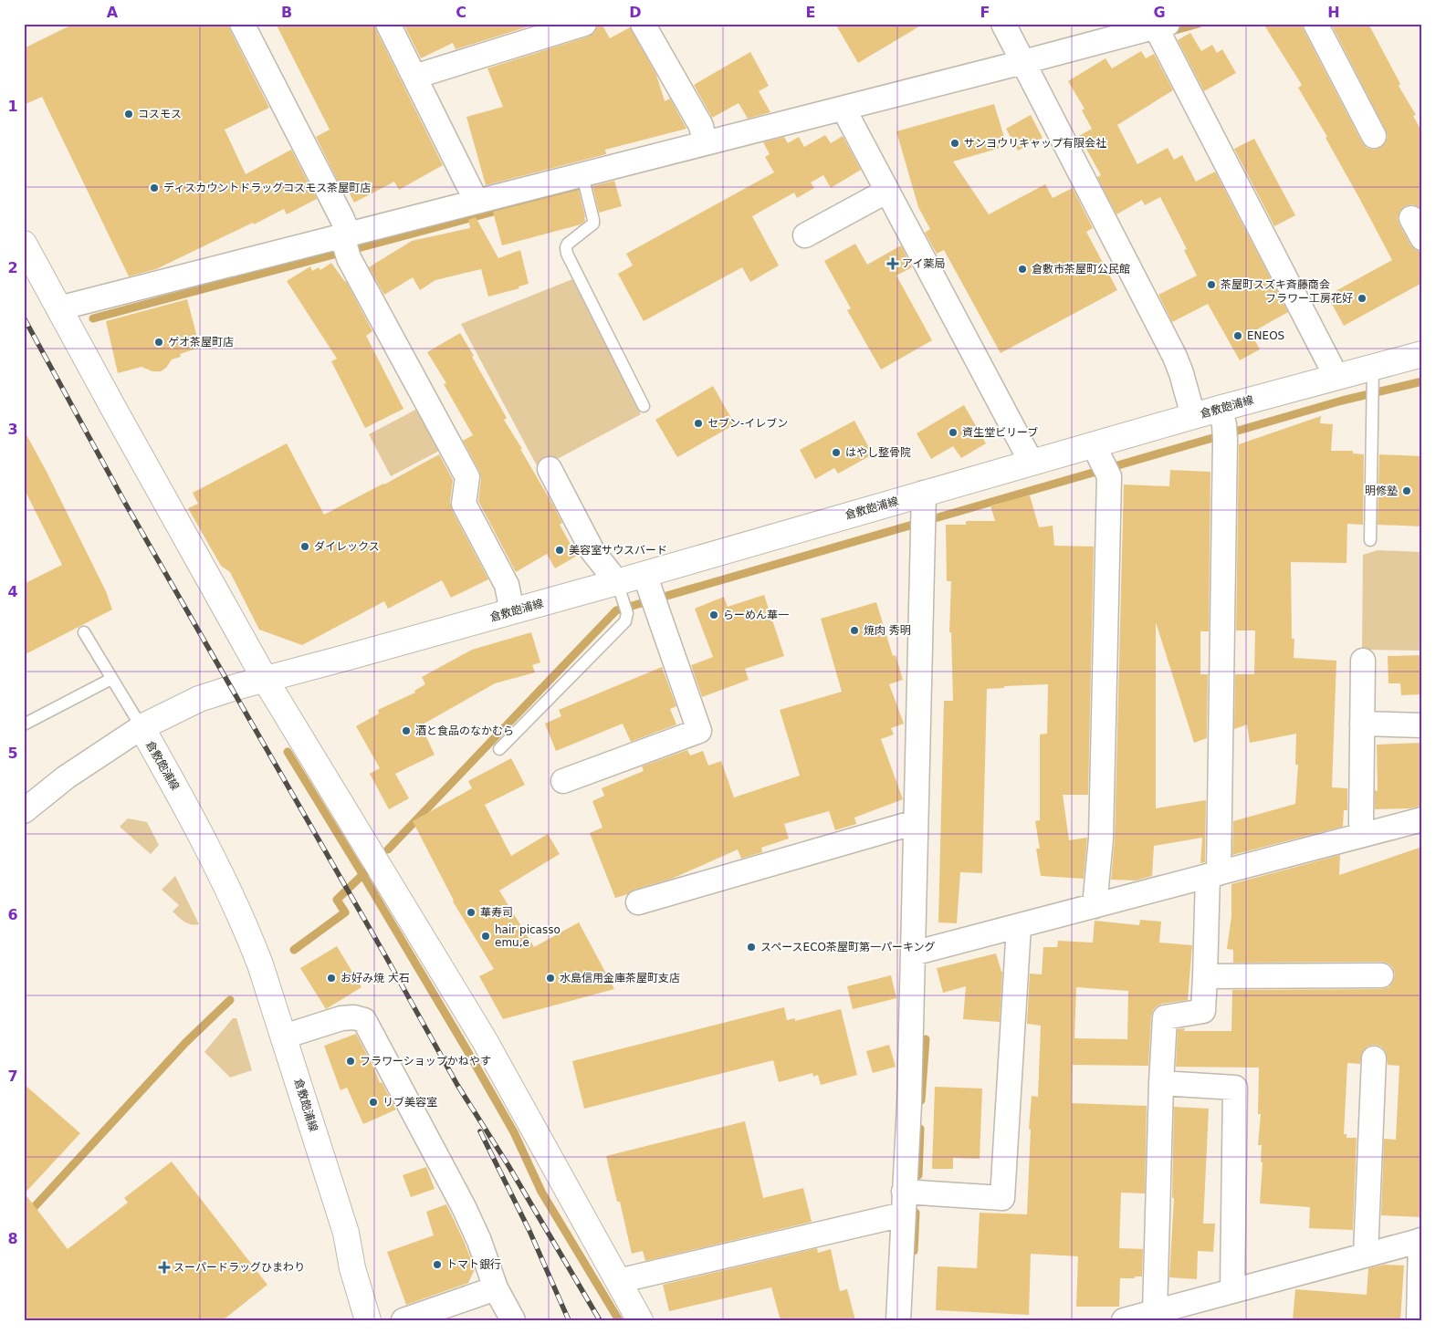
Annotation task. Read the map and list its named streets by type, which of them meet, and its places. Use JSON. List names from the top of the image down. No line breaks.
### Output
{"streets":{"main road":["倉敷飽浦線"]},"places":{"other":["コスモス","サンヨウリキャップ有限会社","ディスカウントドラッグコスモス茶屋町店","倉敷市茶屋町公民館","茶屋町スズキ斉藤商会","フラワー工房花好","ENEOS","ゲオ茶屋町店","セブン-イレブン","資生堂ビリーブ","はやし整骨院","明修塾","ダイレックス","美容室サウスバード","らーめん華一","焼肉 秀明","酒と食品のなかむら","華寿司","hair picasso emu,e","スペースECO茶屋町第一パーキング","お好み焼 大石","水島信用金庫茶屋町支店","フラワーショップかねやす","リブ美容室","トマト銀行"],"health":["アイ薬局","スーパードラッグひまわり"]},"grid":{"columns":["A","B","C","D","E","F","G","H"],"rows":["1","2","3","4","5","6","7","8"]}}
